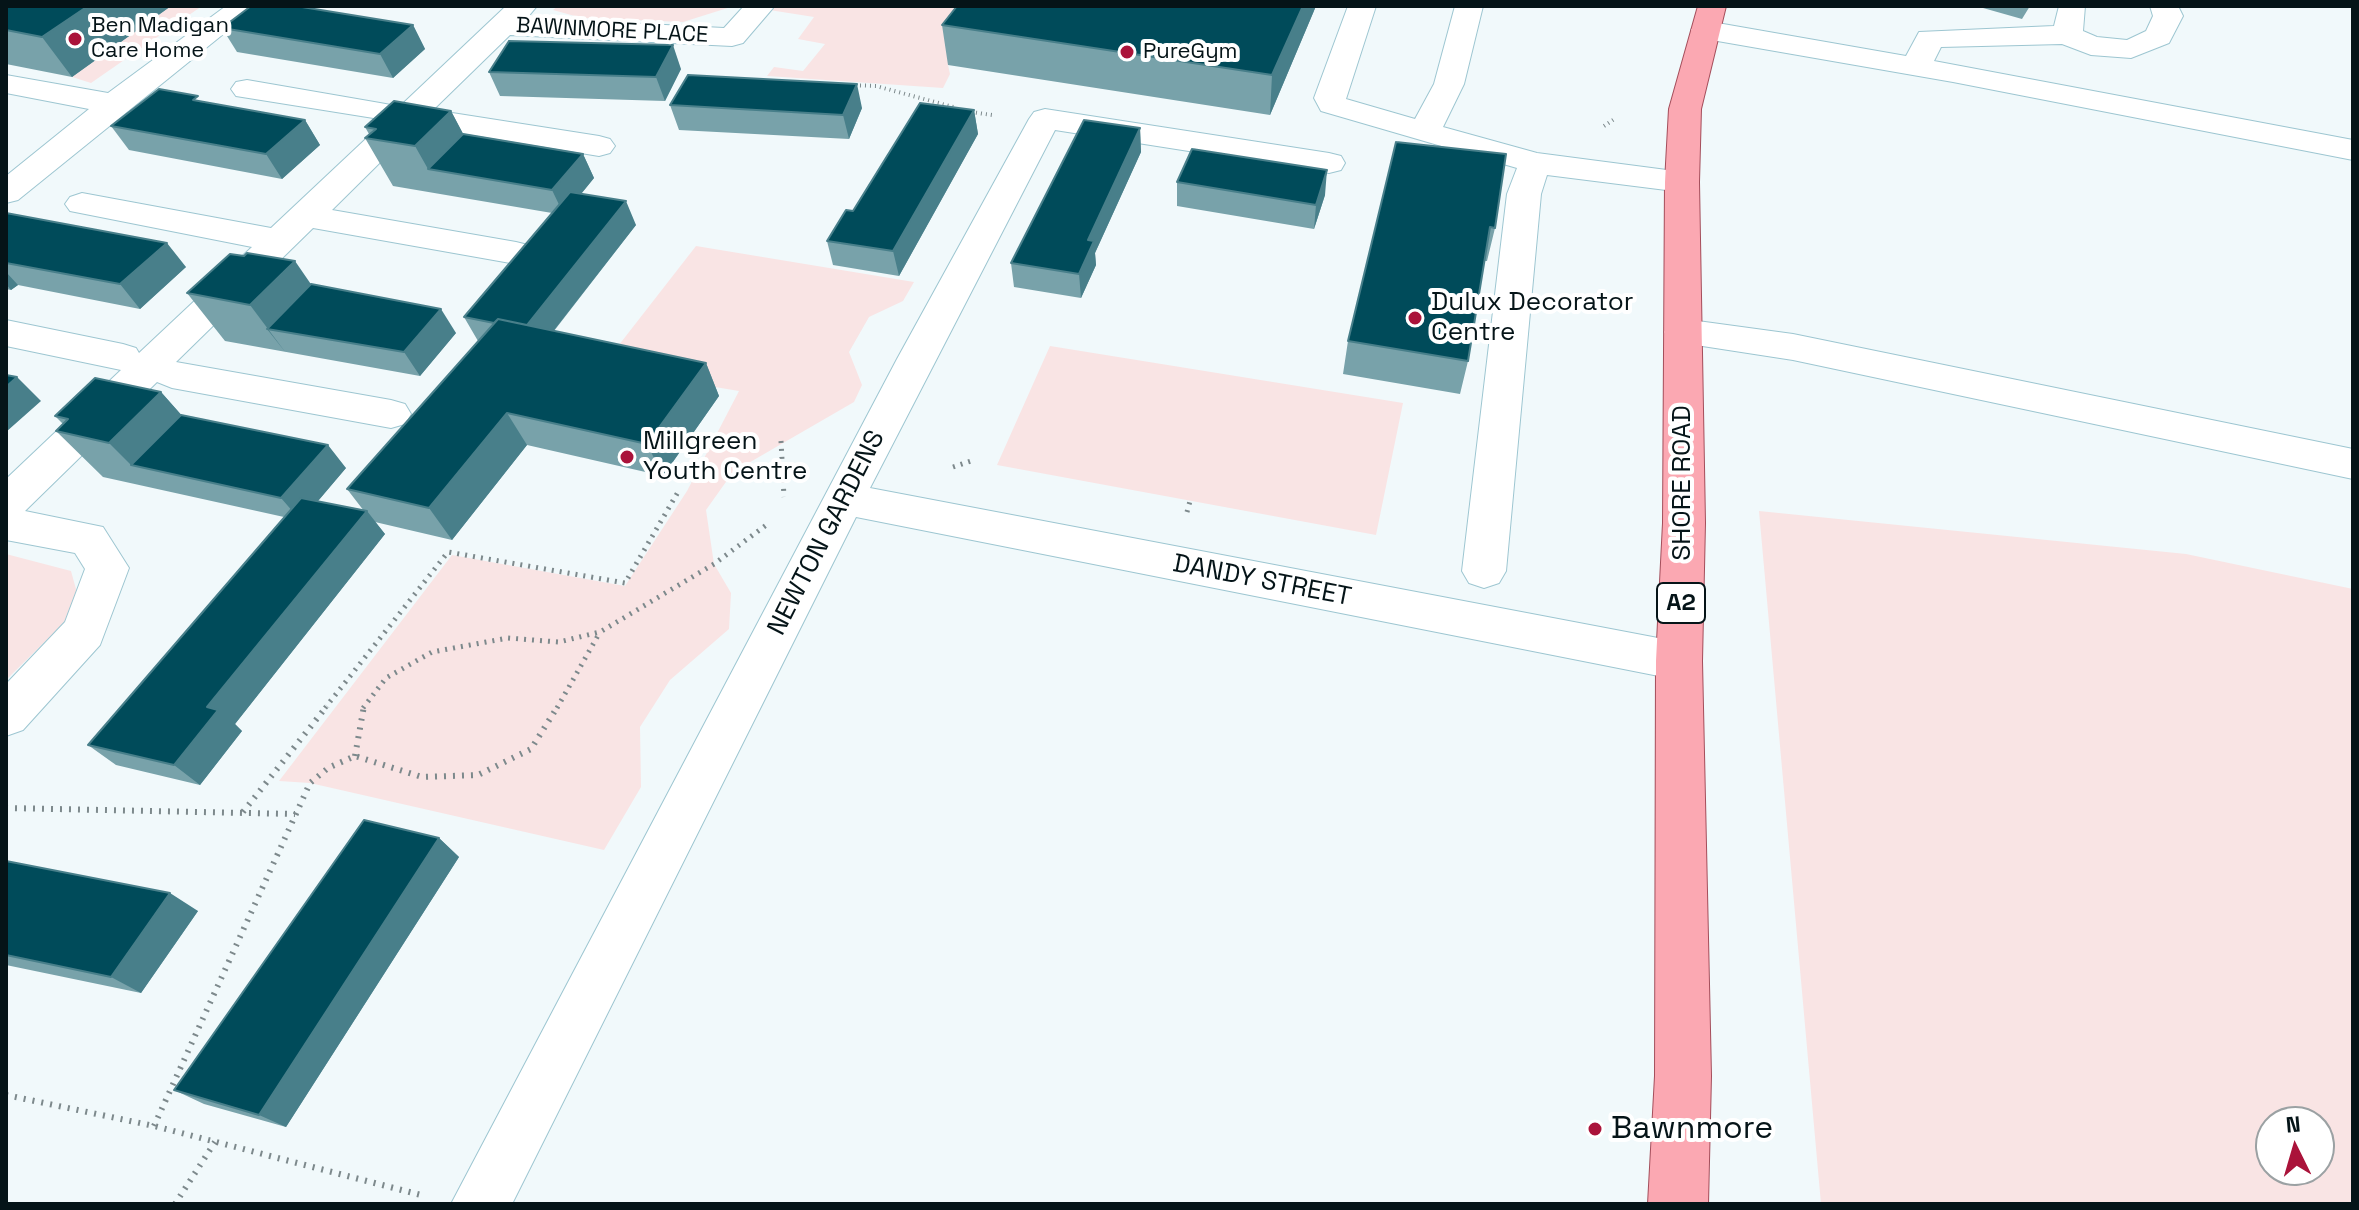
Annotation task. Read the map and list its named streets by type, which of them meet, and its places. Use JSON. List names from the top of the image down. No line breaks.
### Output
{"streets":{"main road":["SHORE ROAD","A2"],"street":["BAWNMORE PLACE","NEWTON GARDENS","DANDY STREET"]},"crossings":[["SHORE ROAD","DANDY STREET"],["NEWTON GARDENS","DANDY STREET"]],"places":["Ben Madigan Care Home","PureGym","Dulux Decorator Centre","Millgreen Youth Centre","Bawnmore"],"north":"top"}
